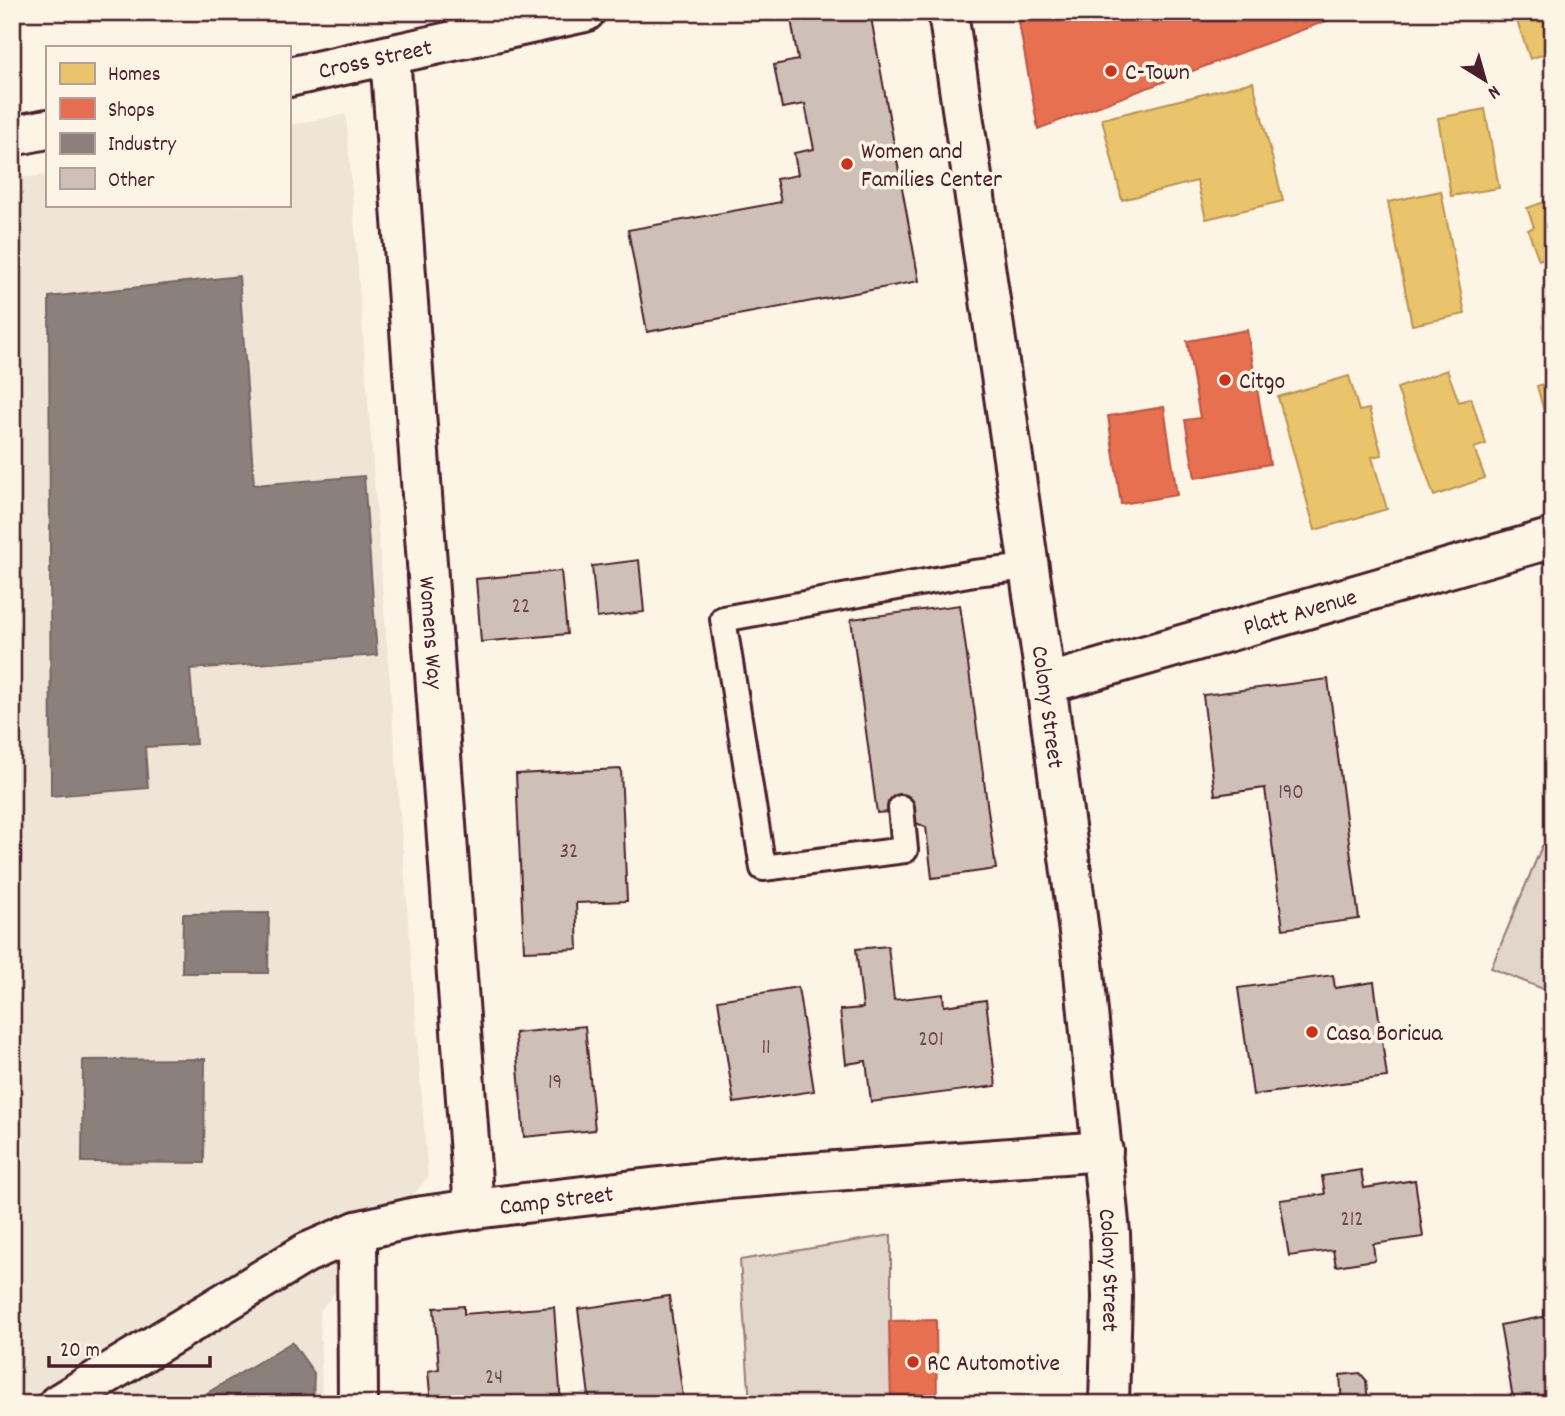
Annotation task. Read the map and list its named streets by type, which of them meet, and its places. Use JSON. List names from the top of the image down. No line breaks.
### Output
{"streets":{"street":["Cross Street","Platt Avenue","Womens Way","Colony Street","Camp Street"]},"crossings":[["Cross Street","Womens Way"],["Platt Avenue","Colony Street"],["Womens Way","Camp Street"],["Colony Street","Camp Street"]],"places":["C-Town","Women and Families Center","Citgo","Casa Boricua","RC Automotive"],"house_numbers":["22","190","32","201","11","19","212","24"],"legend":["Homes","Shops","Industry","Other"],"scale_bar":"20 m","north":"bottom right"}
